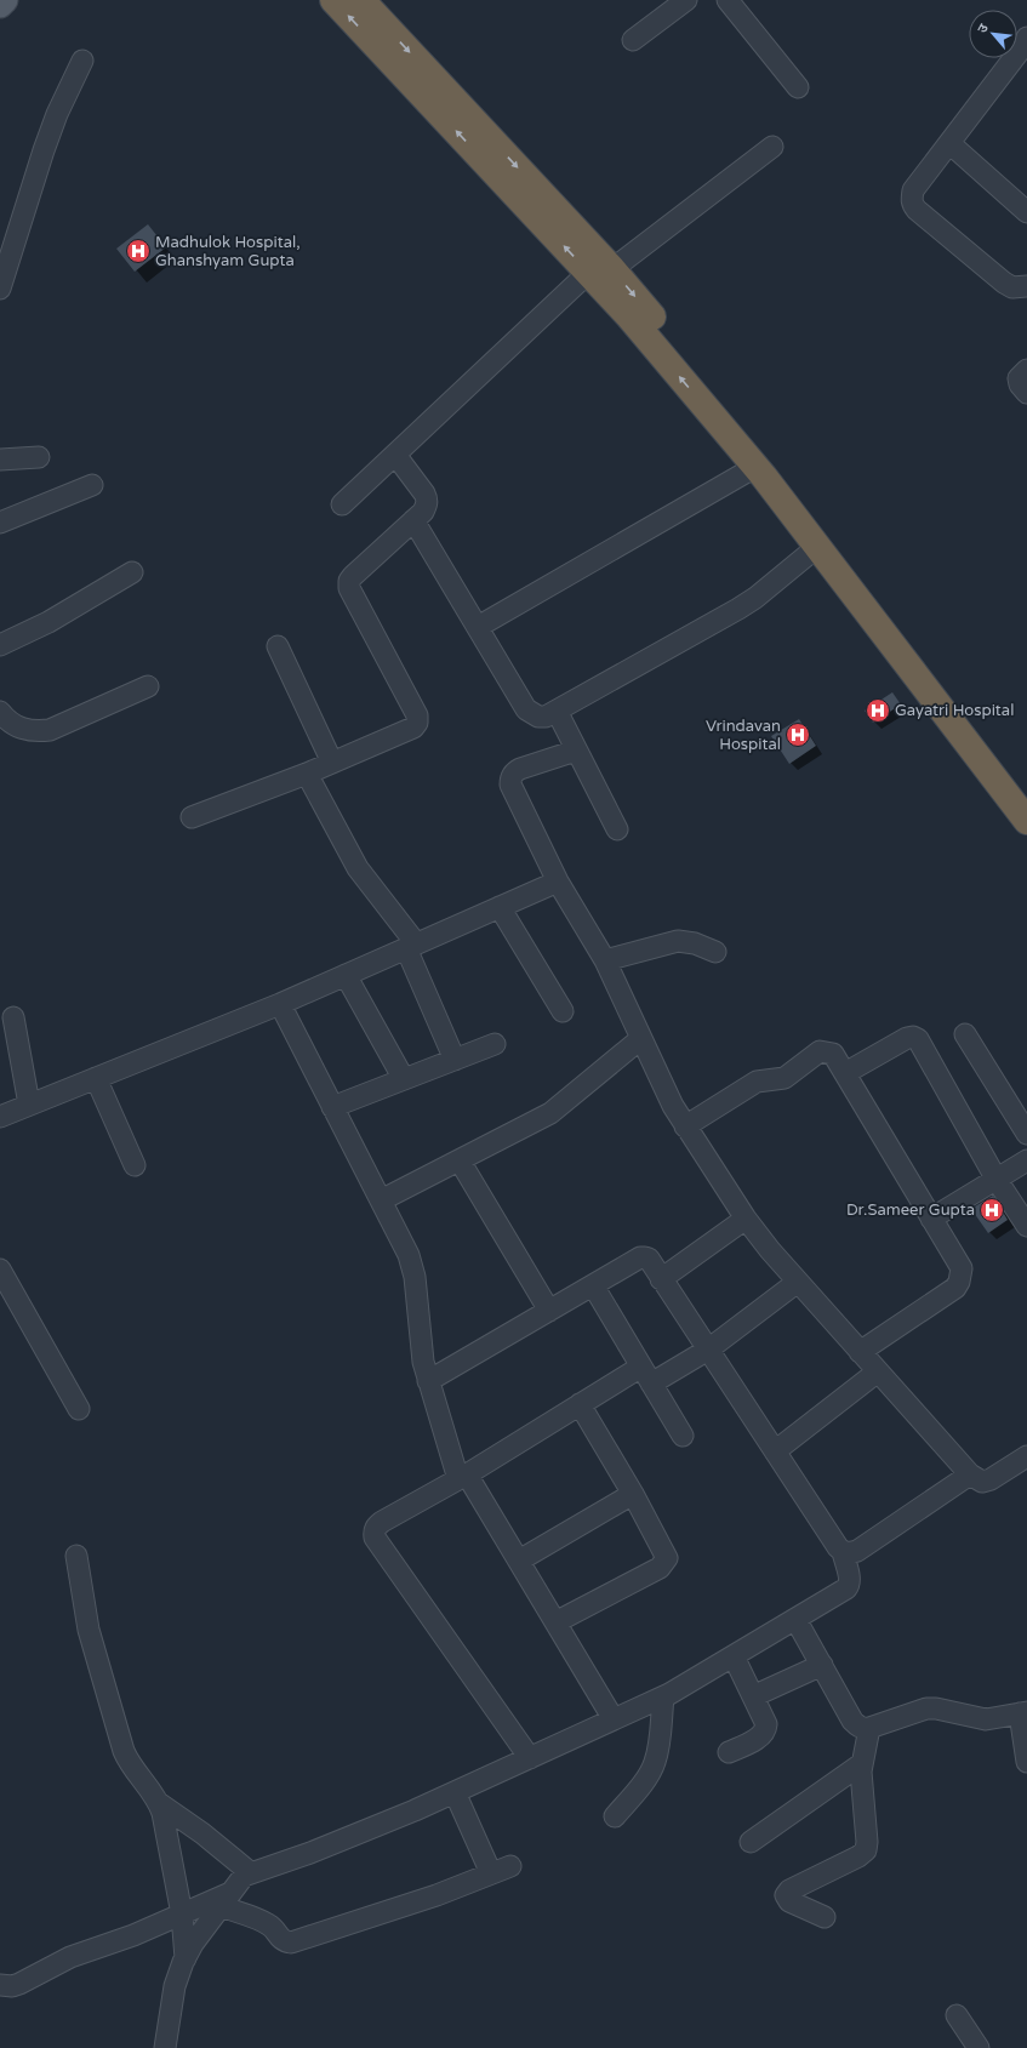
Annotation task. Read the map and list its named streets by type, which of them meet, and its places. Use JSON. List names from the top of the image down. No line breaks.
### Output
{"places":{"hospital":["Madhulok Hospital, Ghanshyam Gupta","Gayatri Hospital","Vrindavan Hospital","Dr.Sameer Gupta"]},"north":"top left"}
